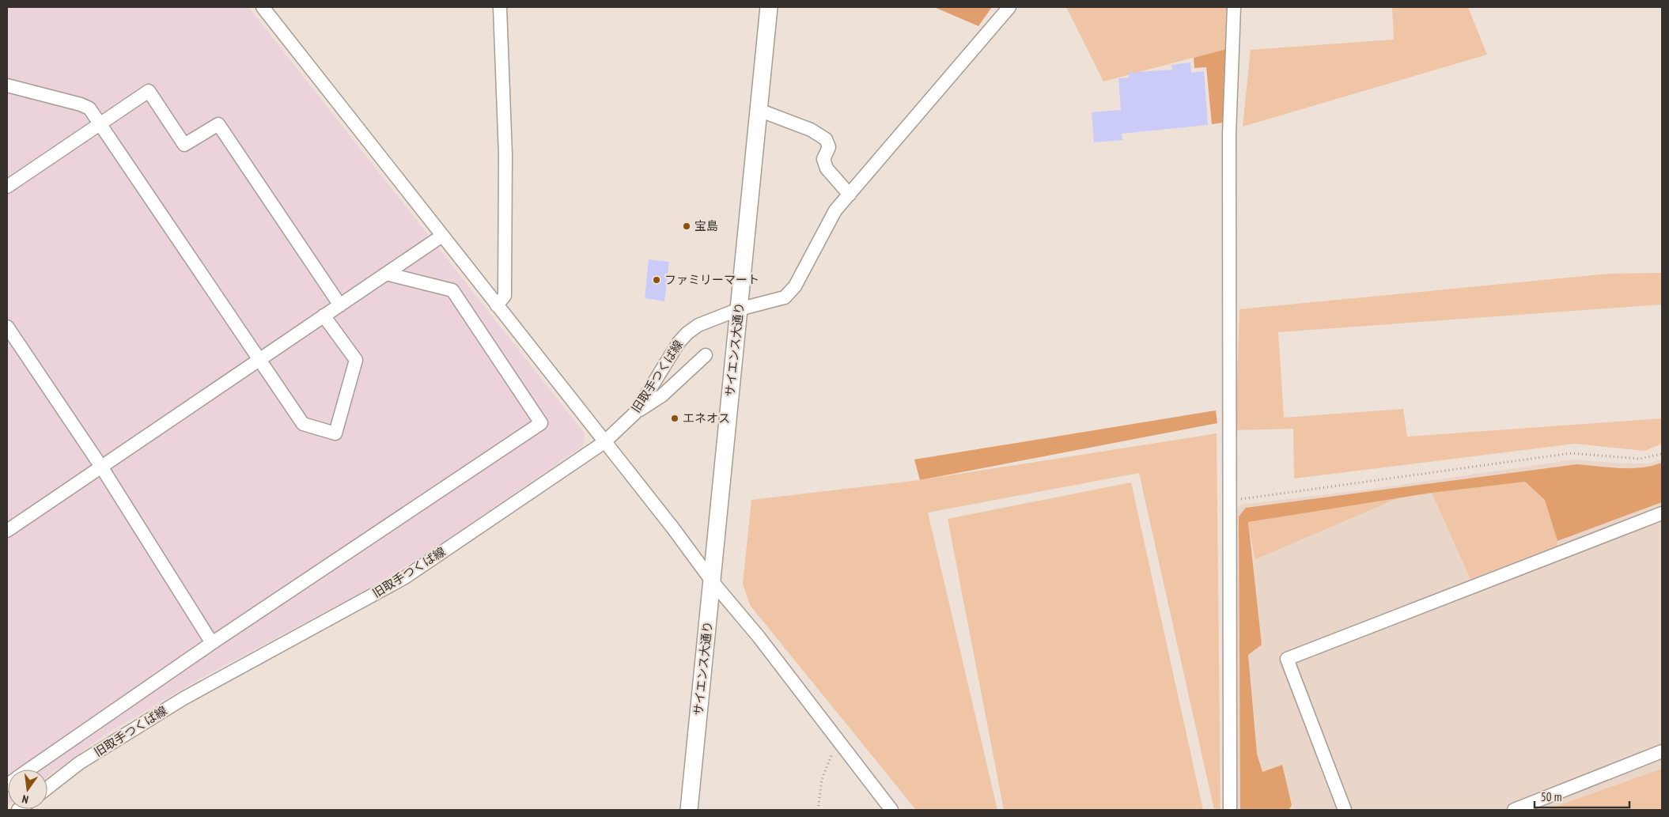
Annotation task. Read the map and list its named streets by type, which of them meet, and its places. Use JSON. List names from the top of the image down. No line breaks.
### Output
{"streets":{"main road":["サイエンス大通り"],"street":["旧取手つくば線"]},"crossings":[["サイエンス大通り","旧取手つくば線"]],"places":["宝島","ファミリーマート","エネオス"],"scale_bar":"50 m","north":"bottom"}
